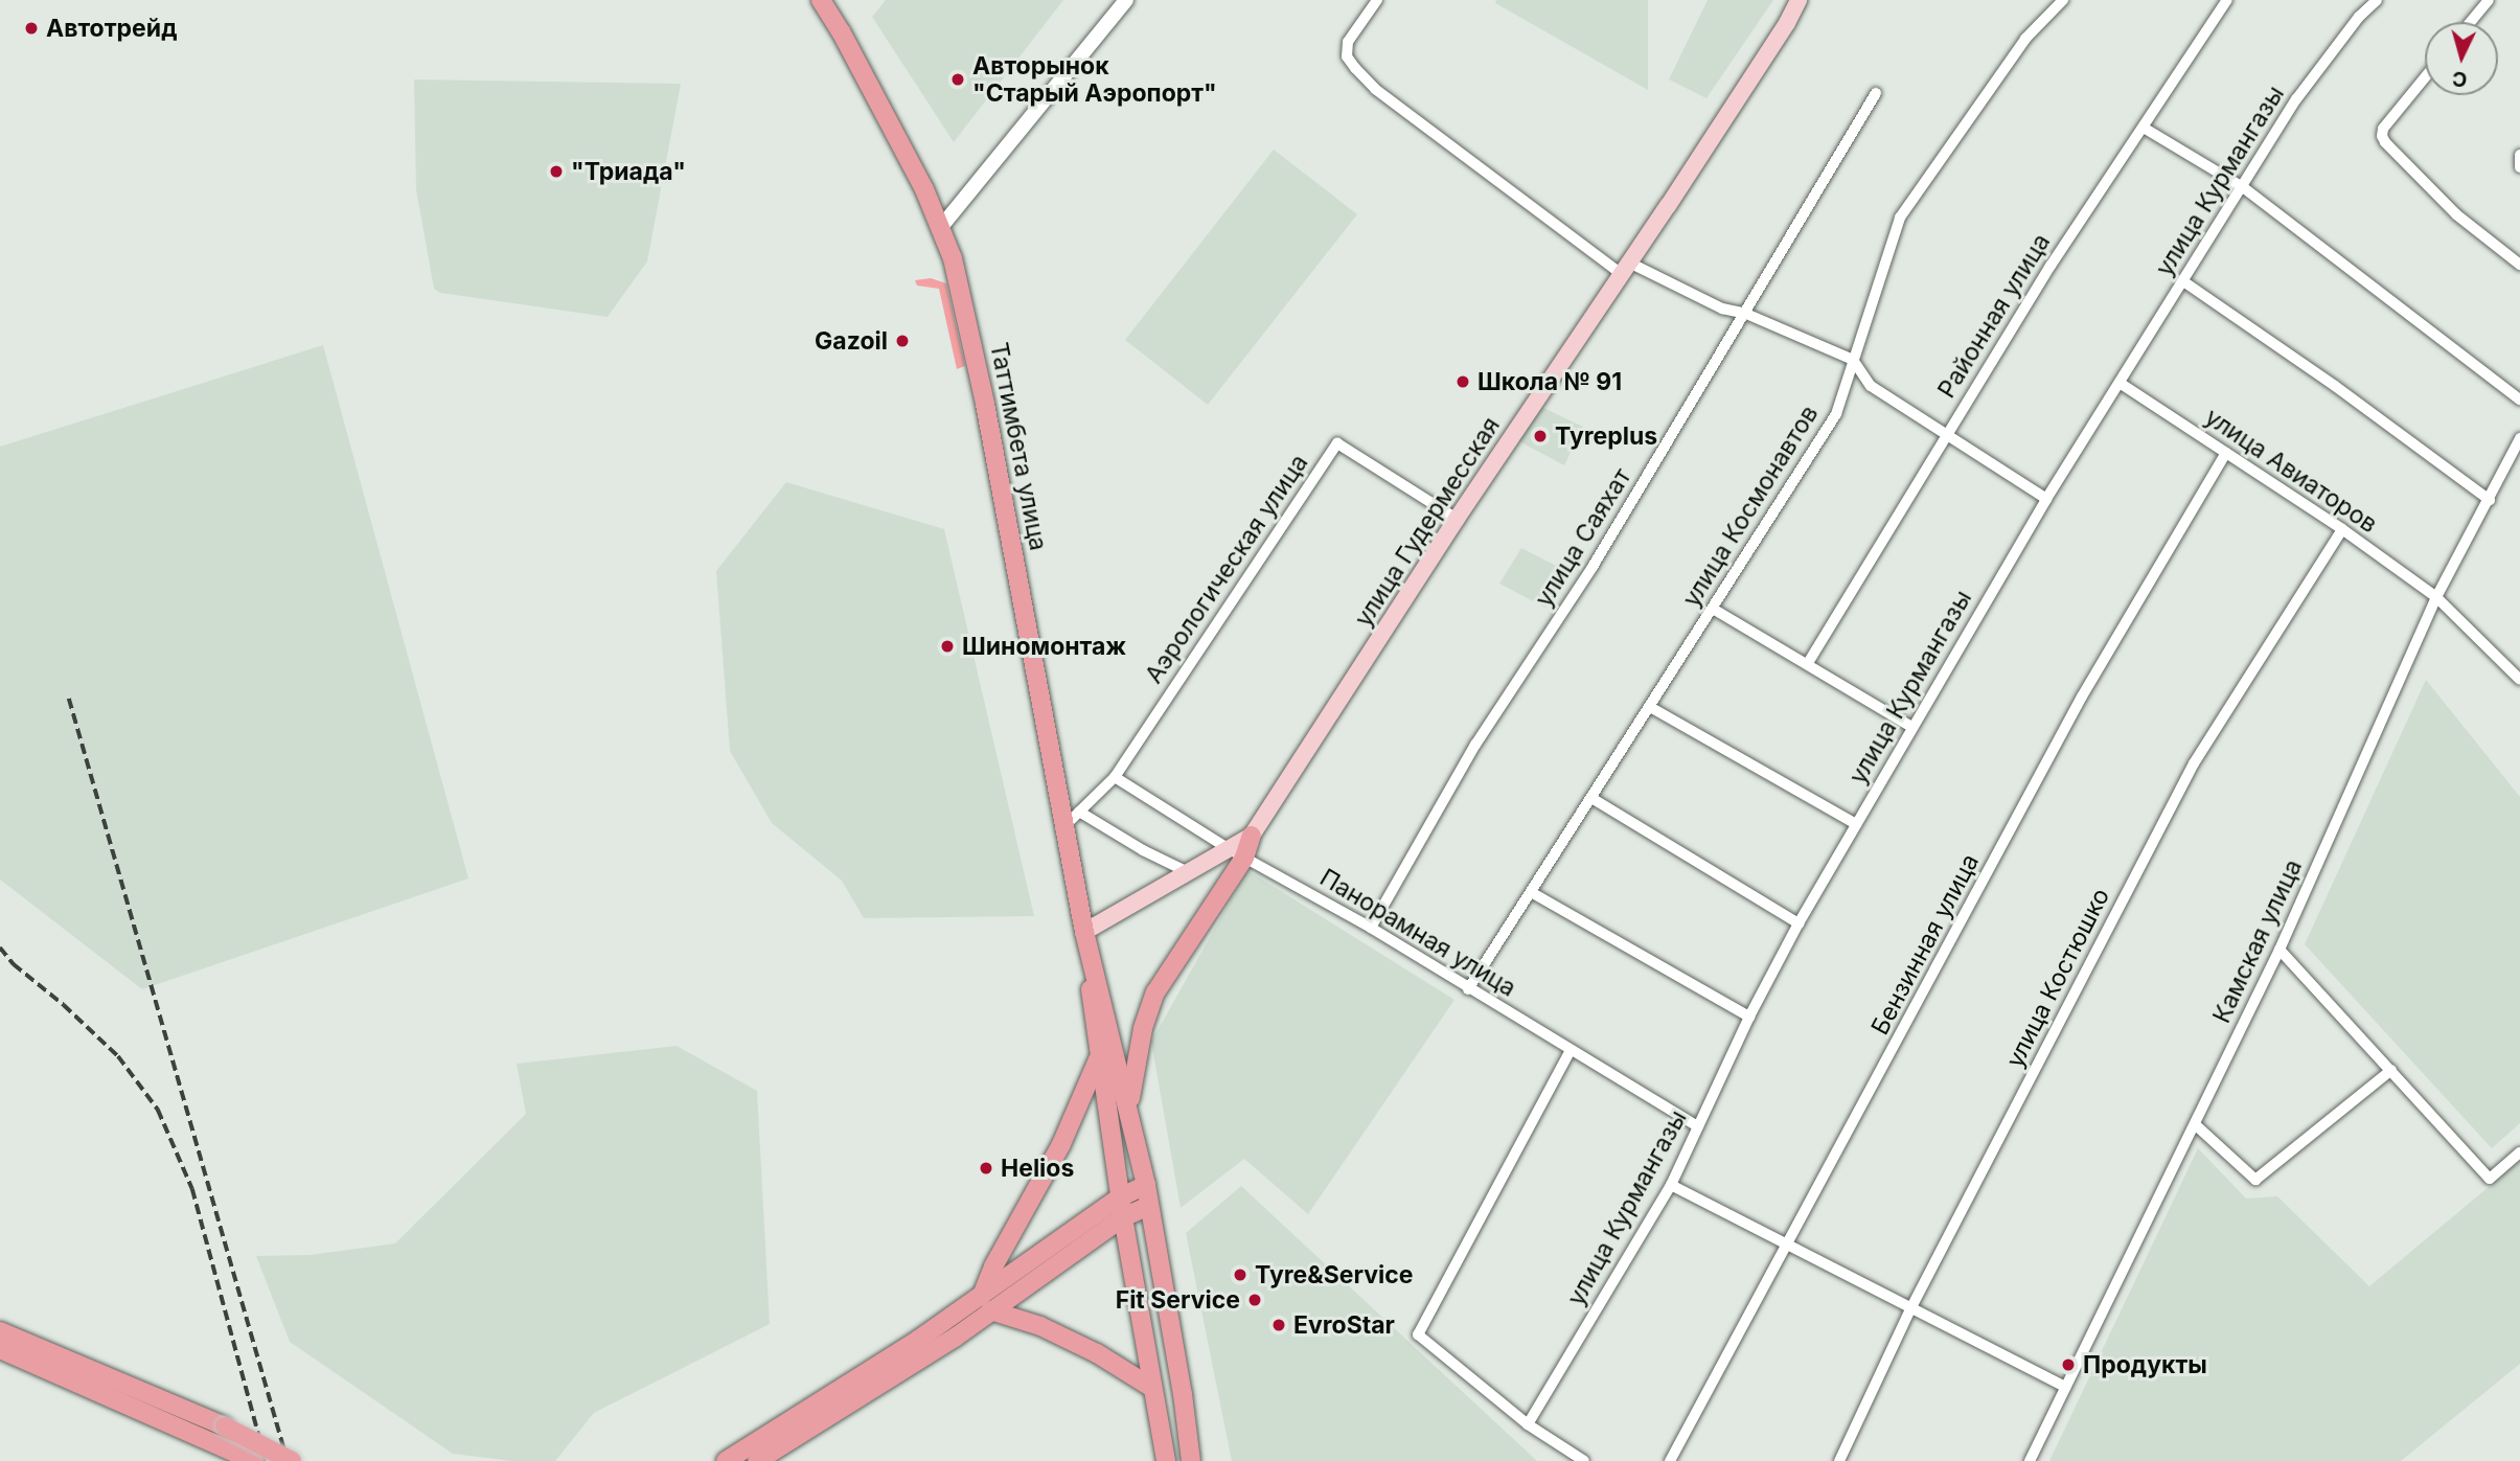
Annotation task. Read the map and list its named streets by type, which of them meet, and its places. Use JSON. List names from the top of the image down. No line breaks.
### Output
{"streets":{"main road":["Таттимбета улица","улица Гудермесская"],"street":["улица Курмангазы","Районная улица","улица Авиаторов","улица Космонавтов","улица Саяхат","Аэрологическая улица","Панорамная улица","Камская улица","Бензинная улица","улица Костюшко"]},"crossings":[["улица Курмангазы","улица Авиаторов"],["улица Курмангазы","Панорамная улица"],["Таттимбета улица","Аэрологическая улица"],["улица Авиаторов","Камская улица"],["улица Авиаторов","Бензинная улица"],["улица Авиаторов","улица Костюшко"],["улица Космонавтов","Панорамная улица"],["улица Гудермесская","Аэрологическая улица"],["улица Саяхат","Панорамная улица"],["Аэрологическая улица","Панорамная улица"]],"places":["Автотрейд","Авторынок \"Старый Аэропорт\"","\"Триада\"","Gazoil","Школа № 91","Tyreplus","Шиномонтаж","Helios","Tyre&Service","Fit Service","EvroStar","Продукты"],"north":"bottom"}
